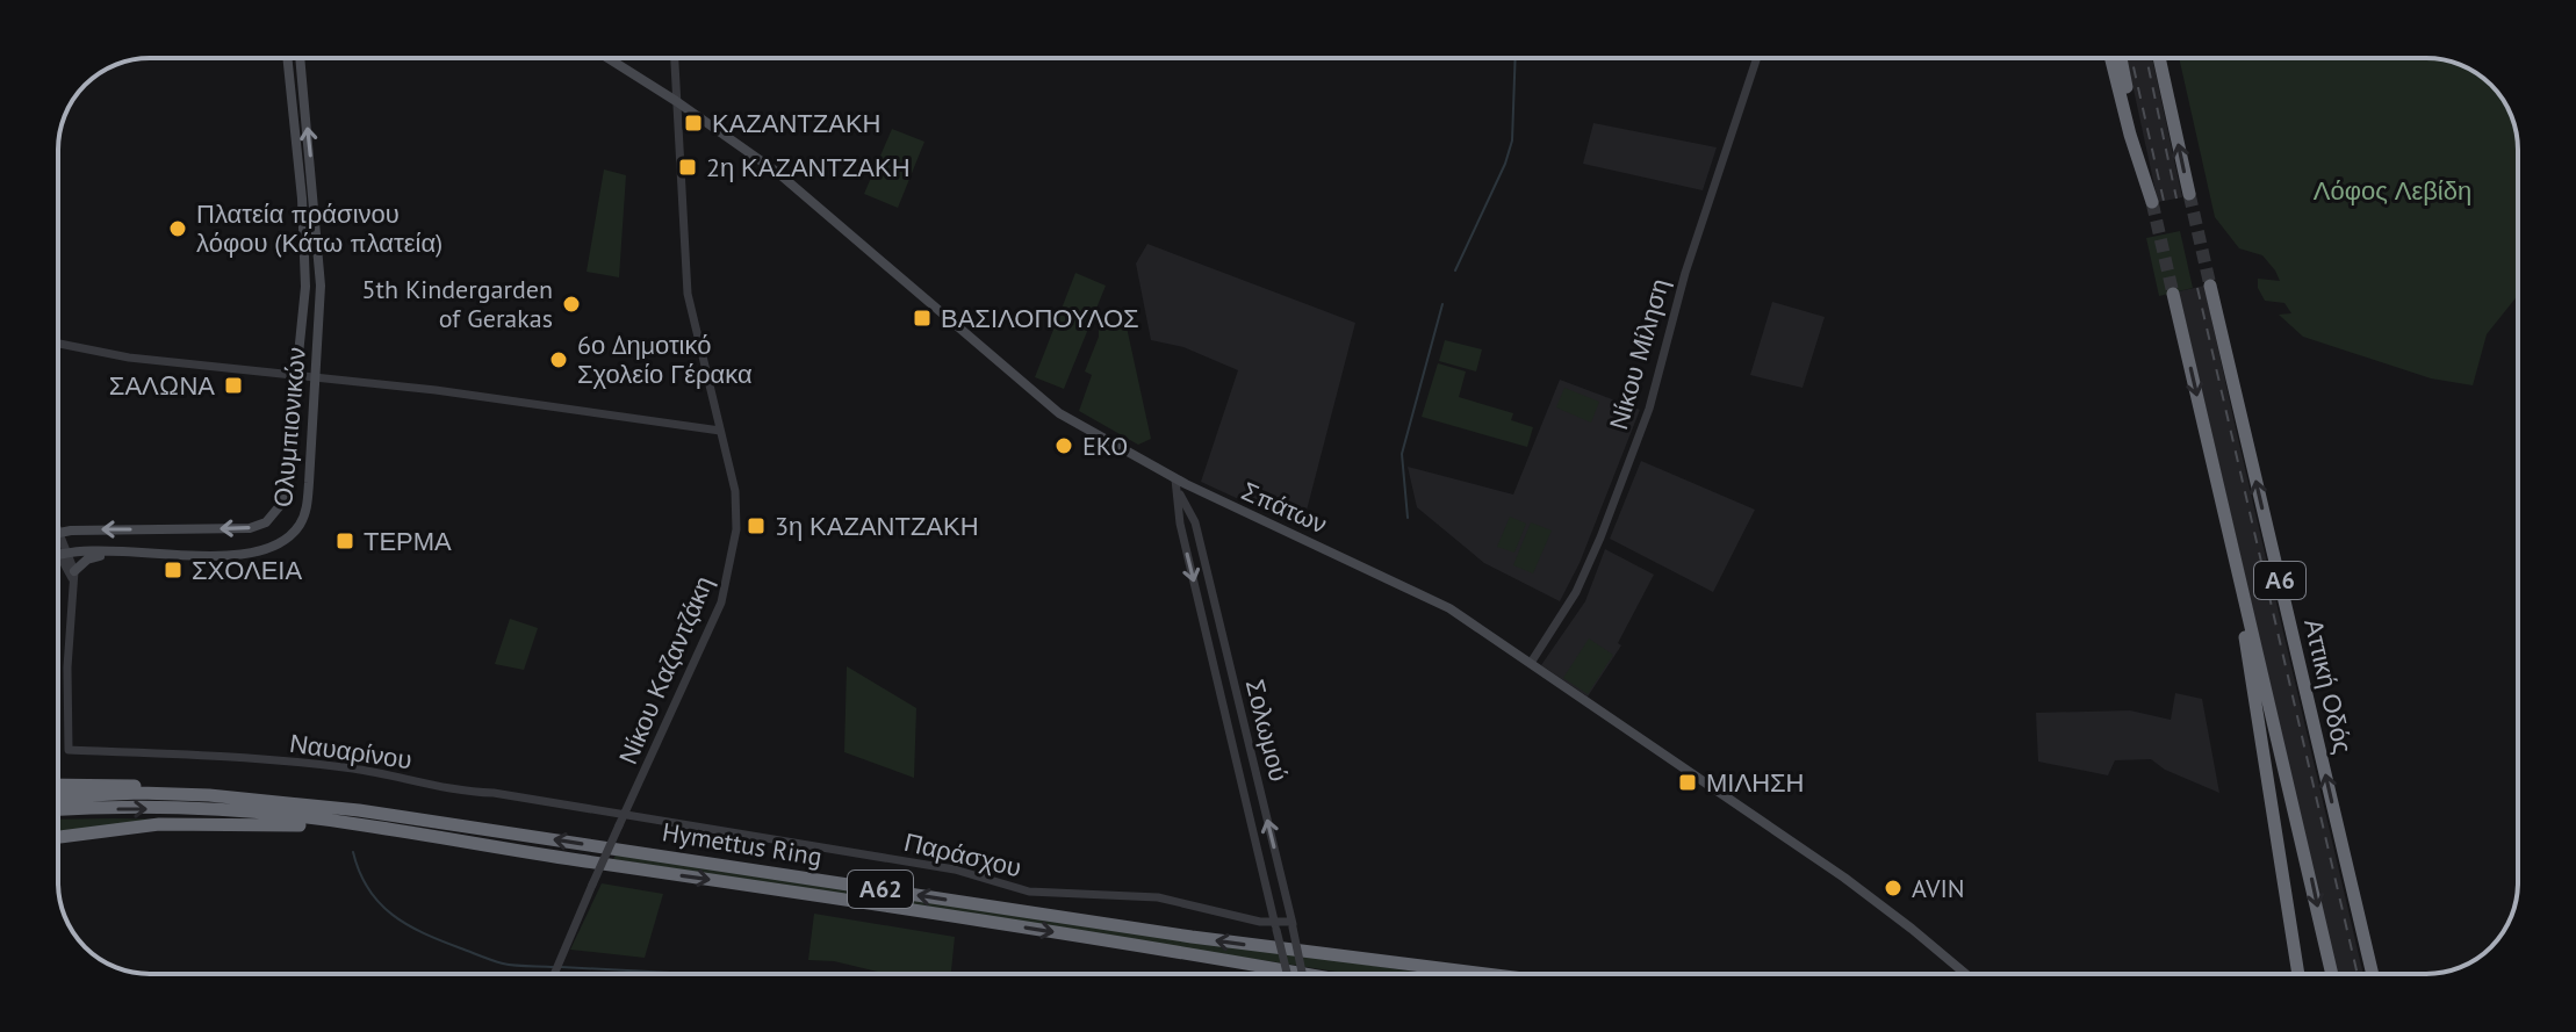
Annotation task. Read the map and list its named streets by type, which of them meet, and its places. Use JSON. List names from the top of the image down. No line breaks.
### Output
{"streets":{"highway":["Α6","Αττική Οδός","Hymettus Ring","Α62"],"main road":["Ολυμπιονικών","Σπάτων"],"street":["Νίκου Μίληση","Νίκου Καζαντζάκη","Σολωμού","Ναυαρίνου","Παράσχου"]},"crossings":[["Νίκου Μίληση","Σπάτων"],["Σπάτων","Νίκου Καζαντζάκη"],["Σπάτων","Σολωμού"],["Νίκου Καζαντζάκη","Ναυαρίνου"],["Νίκου Καζαντζάκη","Παράσχου"],["Σολωμού","Παράσχου"],["Ναυαρίνου","Παράσχου"]],"parks":["Λόφος Λεβίδη"],"places":{"transit":["ΚΑΖΑΝΤΖΑΚΗ","2η ΚΑΖΑΝΤΖΑΚΗ","ΒΑΣΙΛΟΠΟΥΛΟΣ","ΣΑΛΩΝΑ","3η ΚΑΖΑΝΤΖΑΚΗ","ΤΕΡΜΑ","ΣΧΟΛΕΙΑ","ΜΙΛΗΣΗ"],"other":["Πλατεία πράσινου λόφου (Κάτω πλατεία)","5th Kindergarden of Gerakas","6ο Δημοτικό Σχολείο Γέρακα","EKO","AVIN"]}}
